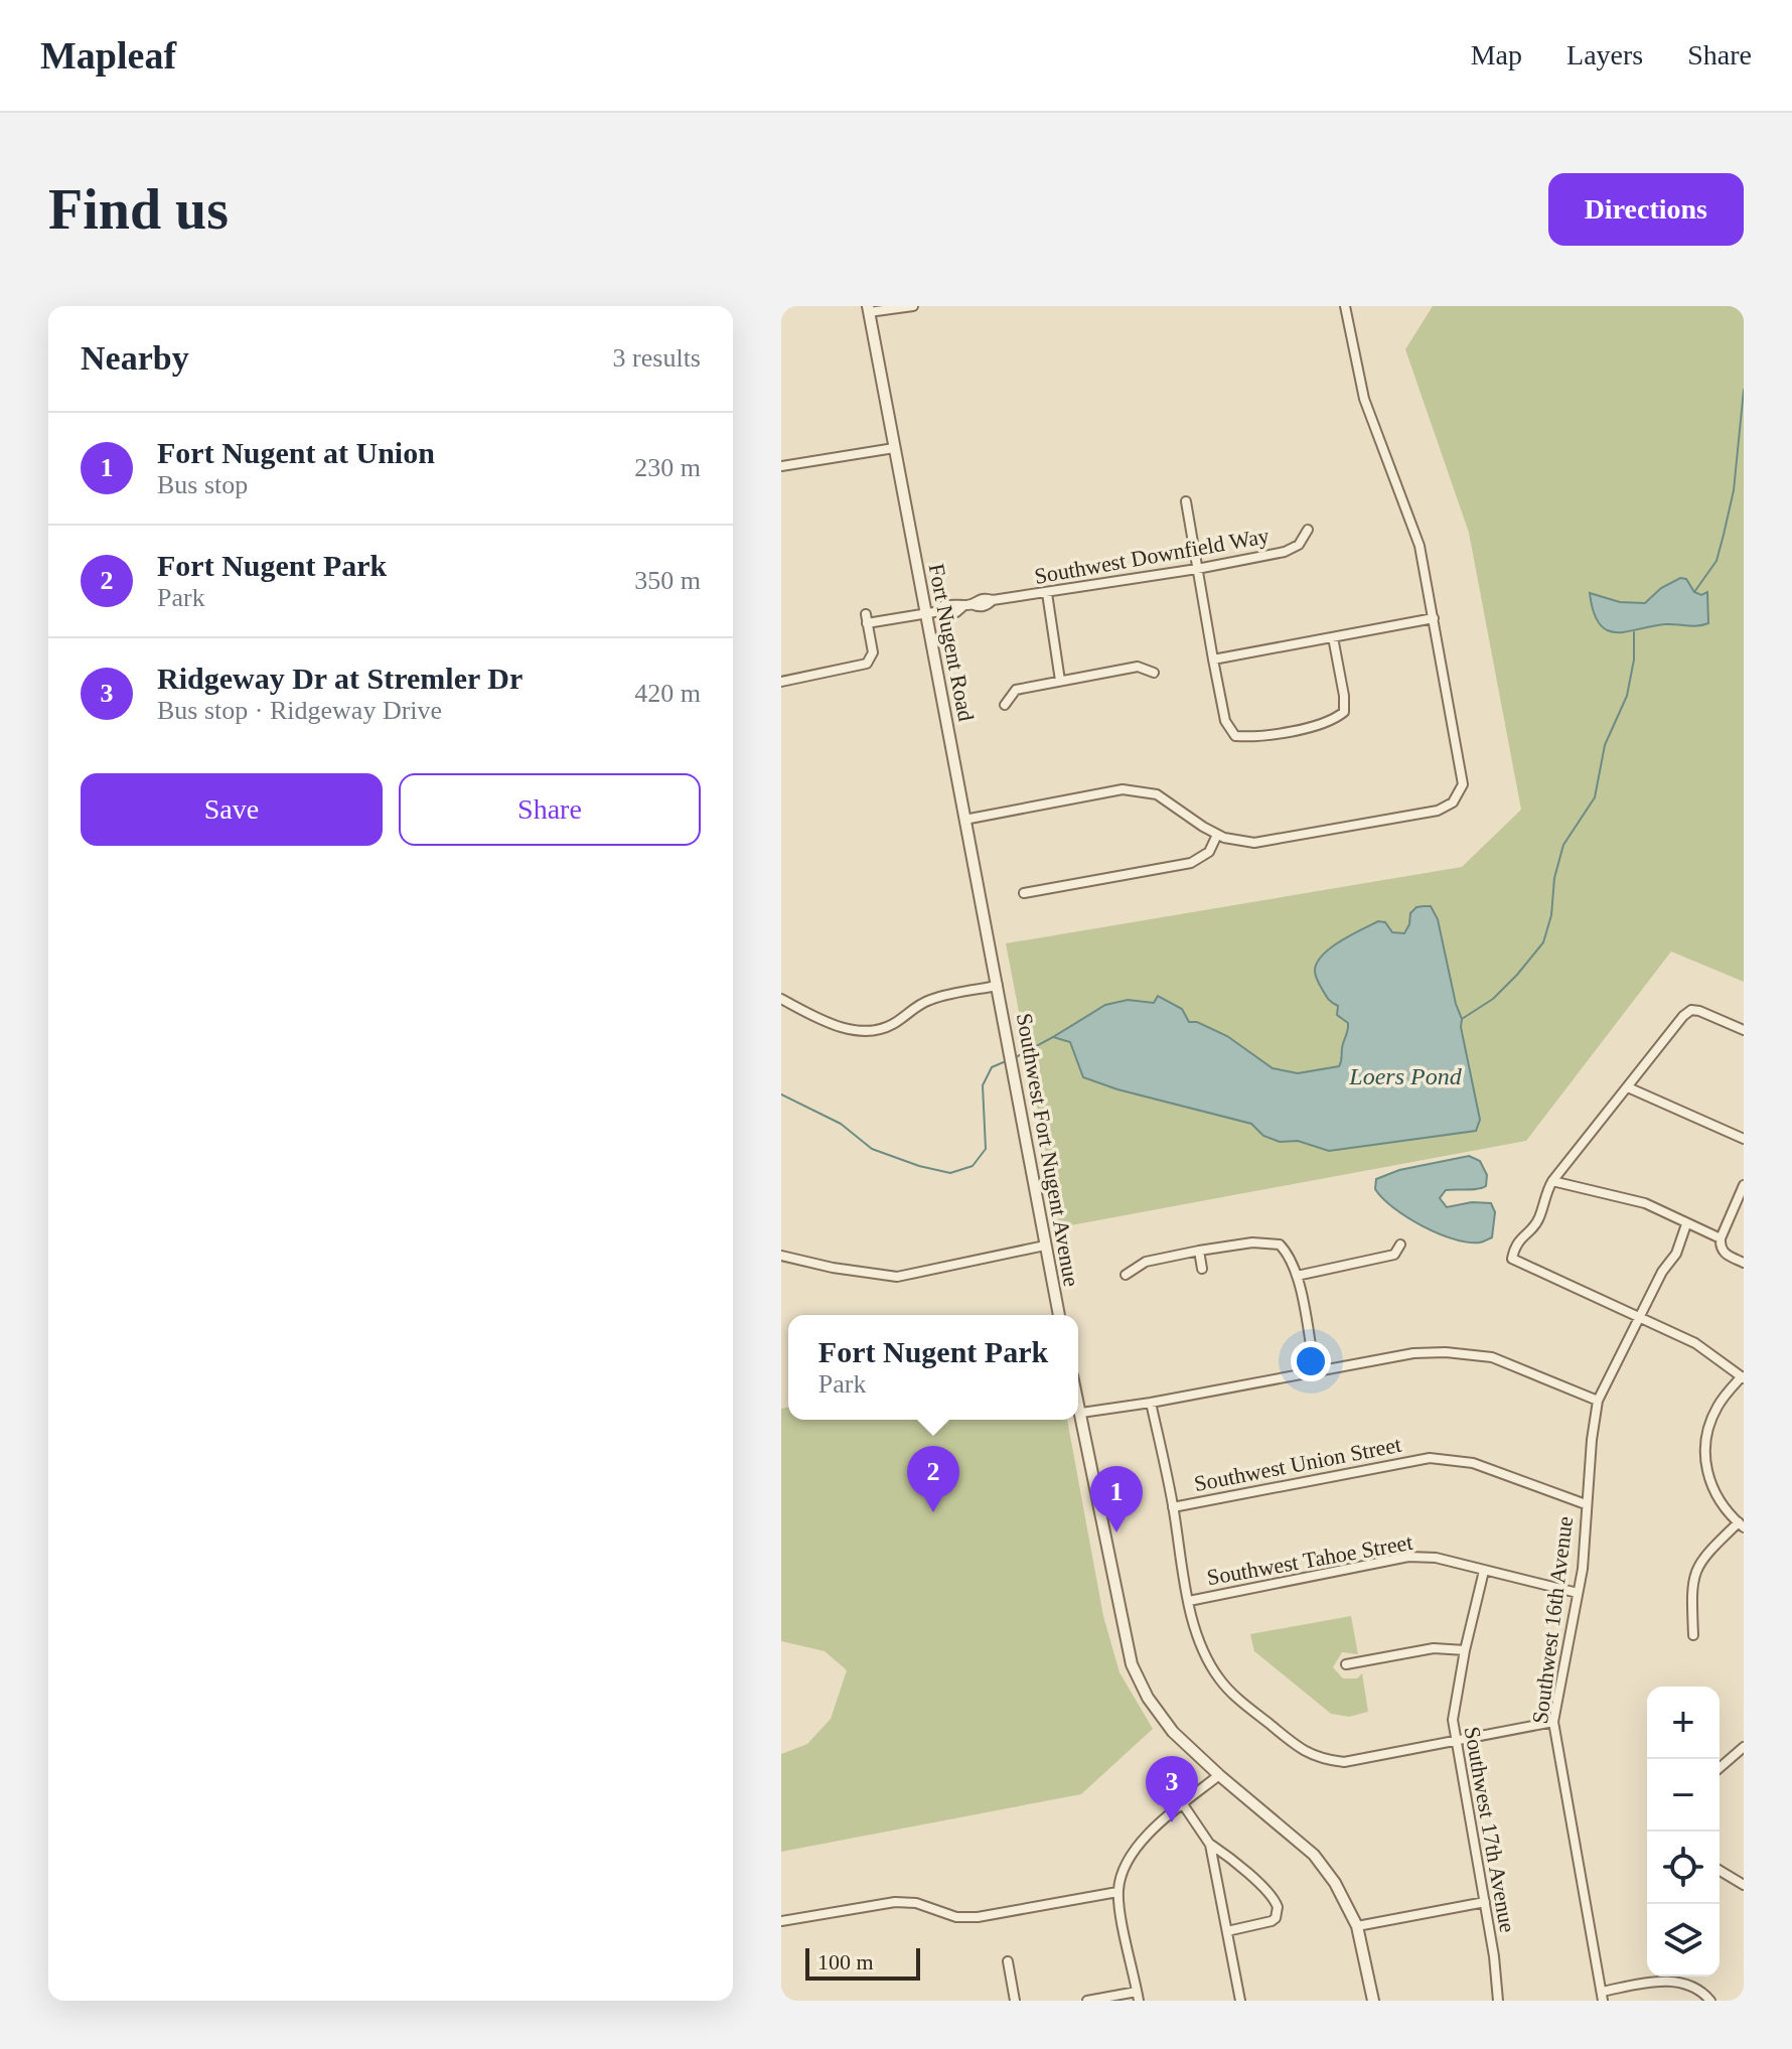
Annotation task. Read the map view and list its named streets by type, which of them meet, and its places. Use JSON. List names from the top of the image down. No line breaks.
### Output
{"streets":{"street":["Southwest Downfield Way","Fort Nugent Road","Southwest Fort Nugent Avenue","Southwest Union Street","Southwest Tahoe Street","Southwest 16th Avenue","Southwest 17th Avenue"]},"crossings":[["Southwest Downfield Way","Fort Nugent Road"],["Fort Nugent Road","Southwest Fort Nugent Avenue"],["Southwest Union Street","Southwest 16th Avenue"],["Southwest Tahoe Street","Southwest 16th Avenue"],["Southwest Tahoe Street","Southwest 17th Avenue"]],"water":["Loers Pond"],"scale_bar":"100 m","page":{"header":"Mapleaf","nav":["Map","Layers","Share"],"buttons":["Directions",["Save","Share"]],"title":"Find us","heading":["Nearby","3 results"],"list":[{"mark":"1","name":"Fort Nugent at Union","note":"Bus stop","value":"230 m"},{"mark":"2","name":"Fort Nugent Park","note":"Park","value":"350 m"},{"mark":"3","name":"Ridgeway Dr at Stremler Dr","note":"Bus stop · Ridgeway Drive","value":"420 m"}],"popup":["Fort Nugent Park","Park"],"pins":["2","1","3"],"map_buttons":["+","−"],"scale":"100 m"}}
